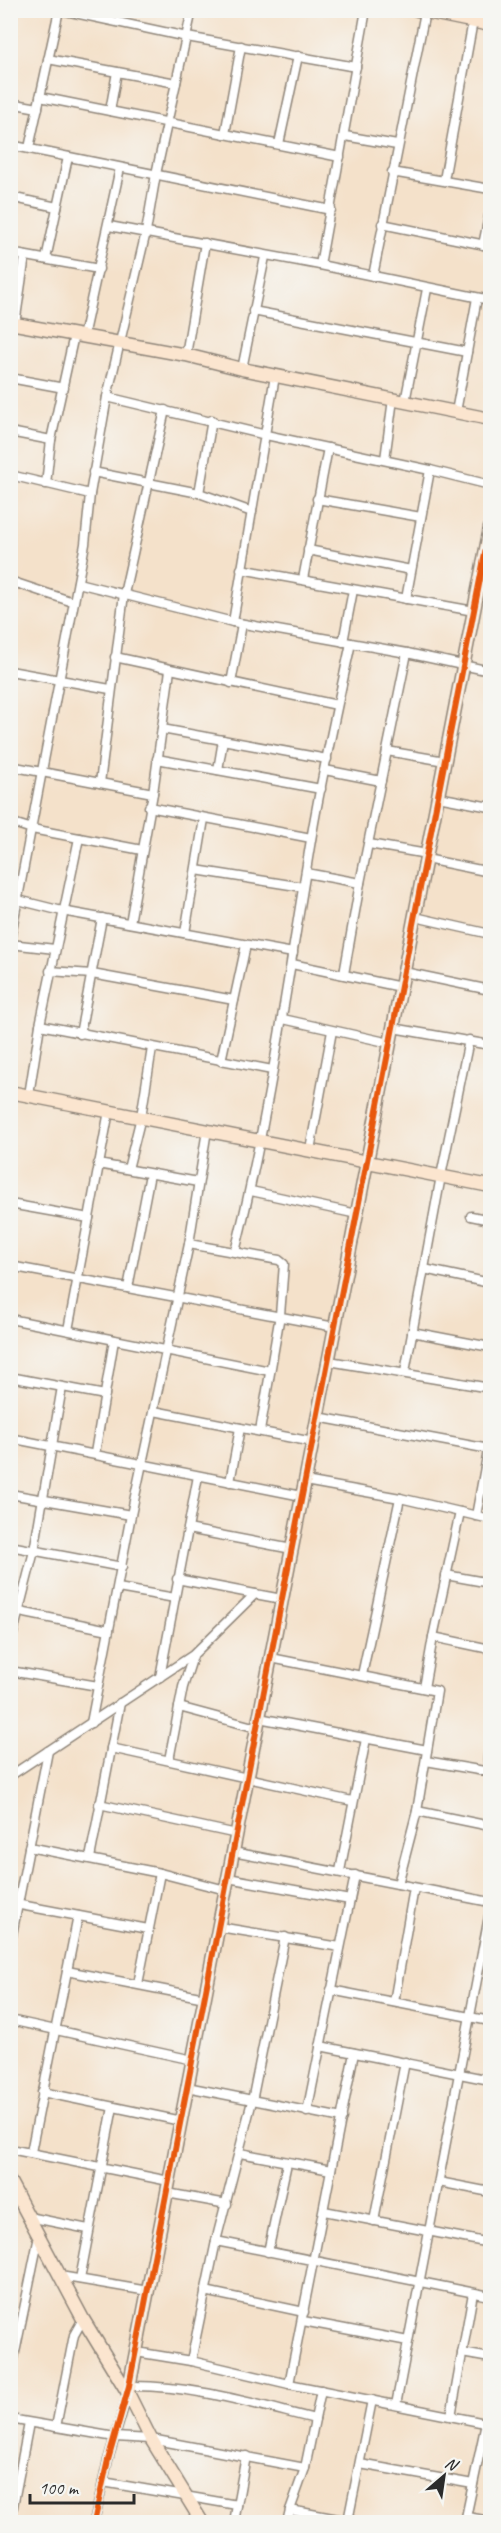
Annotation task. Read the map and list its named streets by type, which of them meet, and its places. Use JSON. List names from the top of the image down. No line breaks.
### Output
{"scale_bar":"100 m","north":"top right"}
